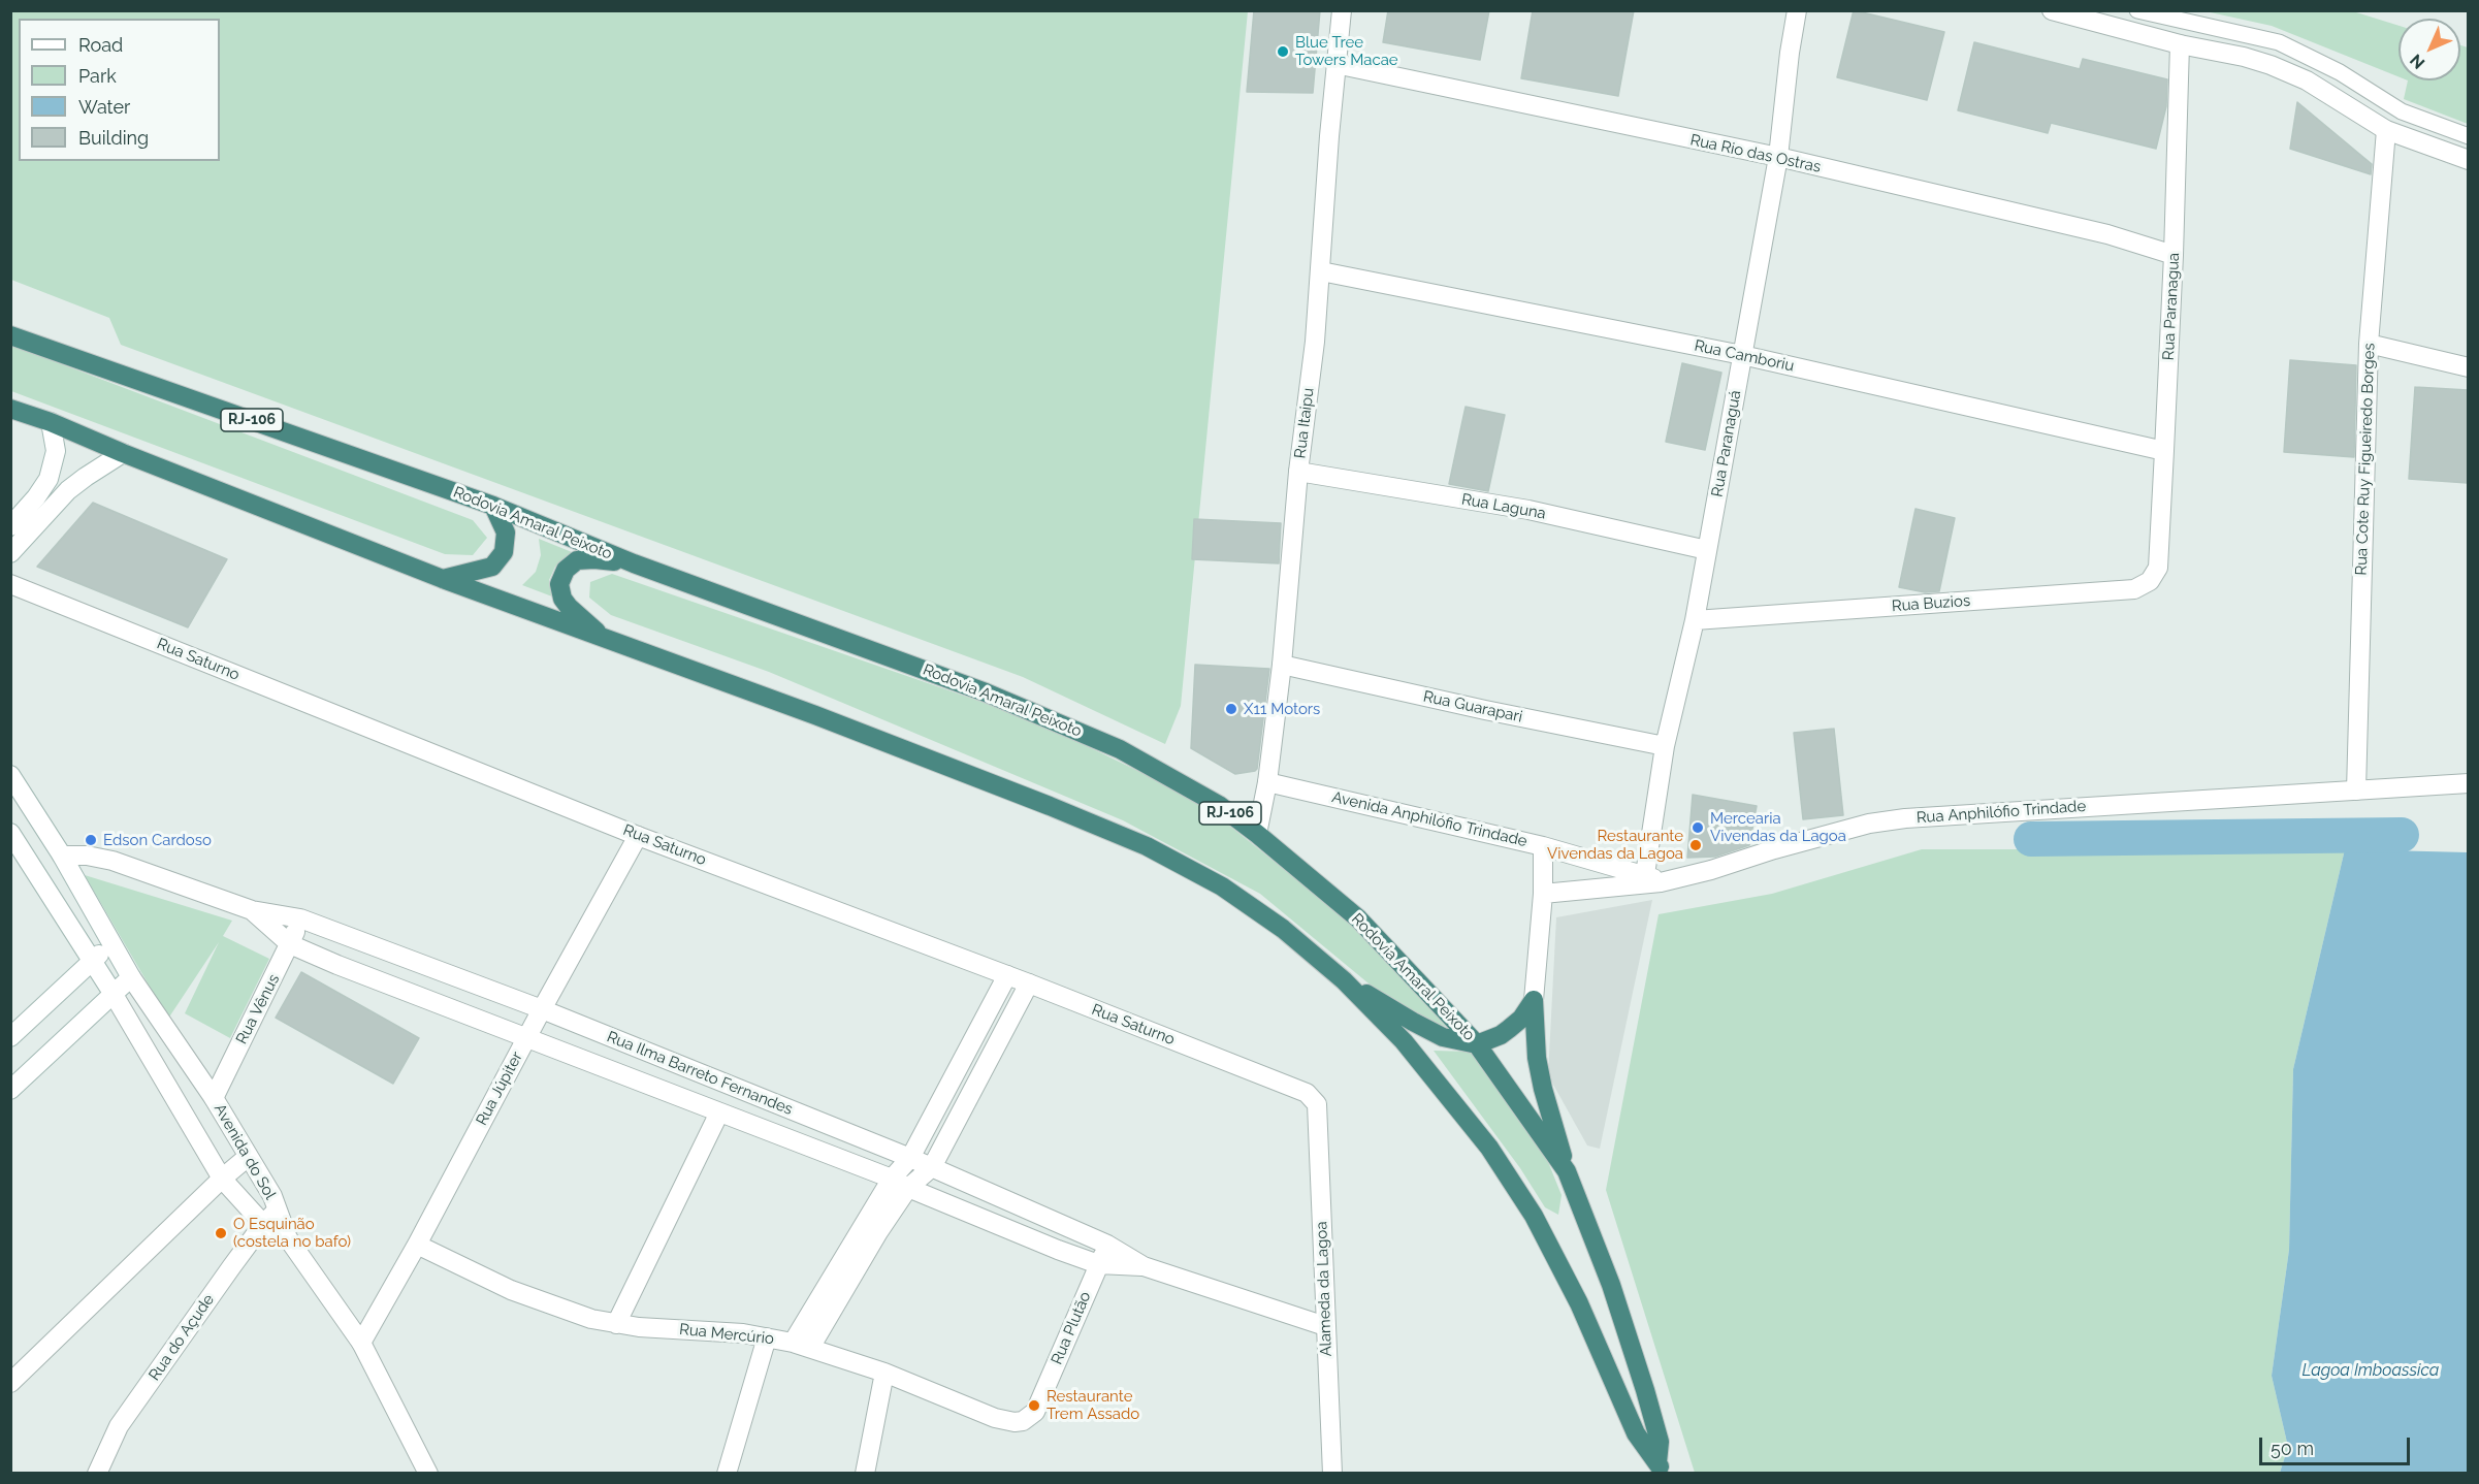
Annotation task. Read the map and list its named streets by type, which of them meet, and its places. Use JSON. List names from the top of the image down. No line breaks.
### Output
{"streets":{"highway":["RJ-106","Rodovia Amaral Peixoto"],"street":["Rua Rio das Ostras","Rua Paranagua","Rua Camboriu","Rua Itaipu","Rua Paranaguá","Rua Cote Ruy Figueiredo Borges","Rua Laguna","Rua Buzios","Rua Saturno","Rua Guarapari","Rua Anphilófio Trindade","Avenida Anphilófio Trindade","Rua Vênus","Rua Ilma Barreto Fernandes","Rua Júpiter","Avenida do Sol","Alameda da Lagoa","Rua Plutão","Rua Mercúrio","Rua do Açude"]},"crossings":[["Rua Rio das Ostras","Rua Paranagua"],["Rua Rio das Ostras","Rua Itaipu"],["Rua Rio das Ostras","Rua Paranaguá"],["Rua Paranagua","Rua Camboriu"],["Rua Paranagua","Rua Buzios"],["Rua Camboriu","Rua Itaipu"],["Rua Camboriu","Rua Paranaguá"],["Rua Itaipu","Rua Laguna"],["Rua Itaipu","Rodovia Amaral Peixoto"],["Rua Itaipu","Rua Guarapari"],["Rua Itaipu","Avenida Anphilófio Trindade"],["Rua Paranaguá","Rua Laguna"],["Rua Paranaguá","Rua Buzios"],["Rua Paranaguá","Rua Guarapari"],["Rua Paranaguá","Rua Anphilófio Trindade"],["Rua Paranaguá","Avenida Anphilófio Trindade"],["Rua Cote Ruy Figueiredo Borges","Rua Anphilófio Trindade"],["Rua Saturno","Rua Júpiter"],["Rua Saturno","Alameda da Lagoa"],["Rua Anphilófio Trindade","Avenida Anphilófio Trindade"],["Rua Vênus","Rua Ilma Barreto Fernandes"],["Rua Vênus","Avenida do Sol"],["Rua Ilma Barreto Fernandes","Rua Júpiter"],["Rua Ilma Barreto Fernandes","Avenida do Sol"],["Rua Ilma Barreto Fernandes","Alameda da Lagoa"],["Rua Ilma Barreto Fernandes","Rua Plutão"],["Rua Júpiter","Rua Mercúrio"],["Avenida do Sol","Rua do Açude"],["Rua Plutão","Rua Mercúrio"]],"water":["Lagoa Imboassica"],"places":["Blue Tree Towers Macae","X11 Motors","Mercearia Vivendas da Lagoa","Edson Cardoso","Restaurante Vivendas da Lagoa","O Esquinão (costela no bafo)","Restaurante Trem Assado"],"legend":["Road","Park","Water","Building"],"scale_bar":"50 m","north":"bottom left"}
